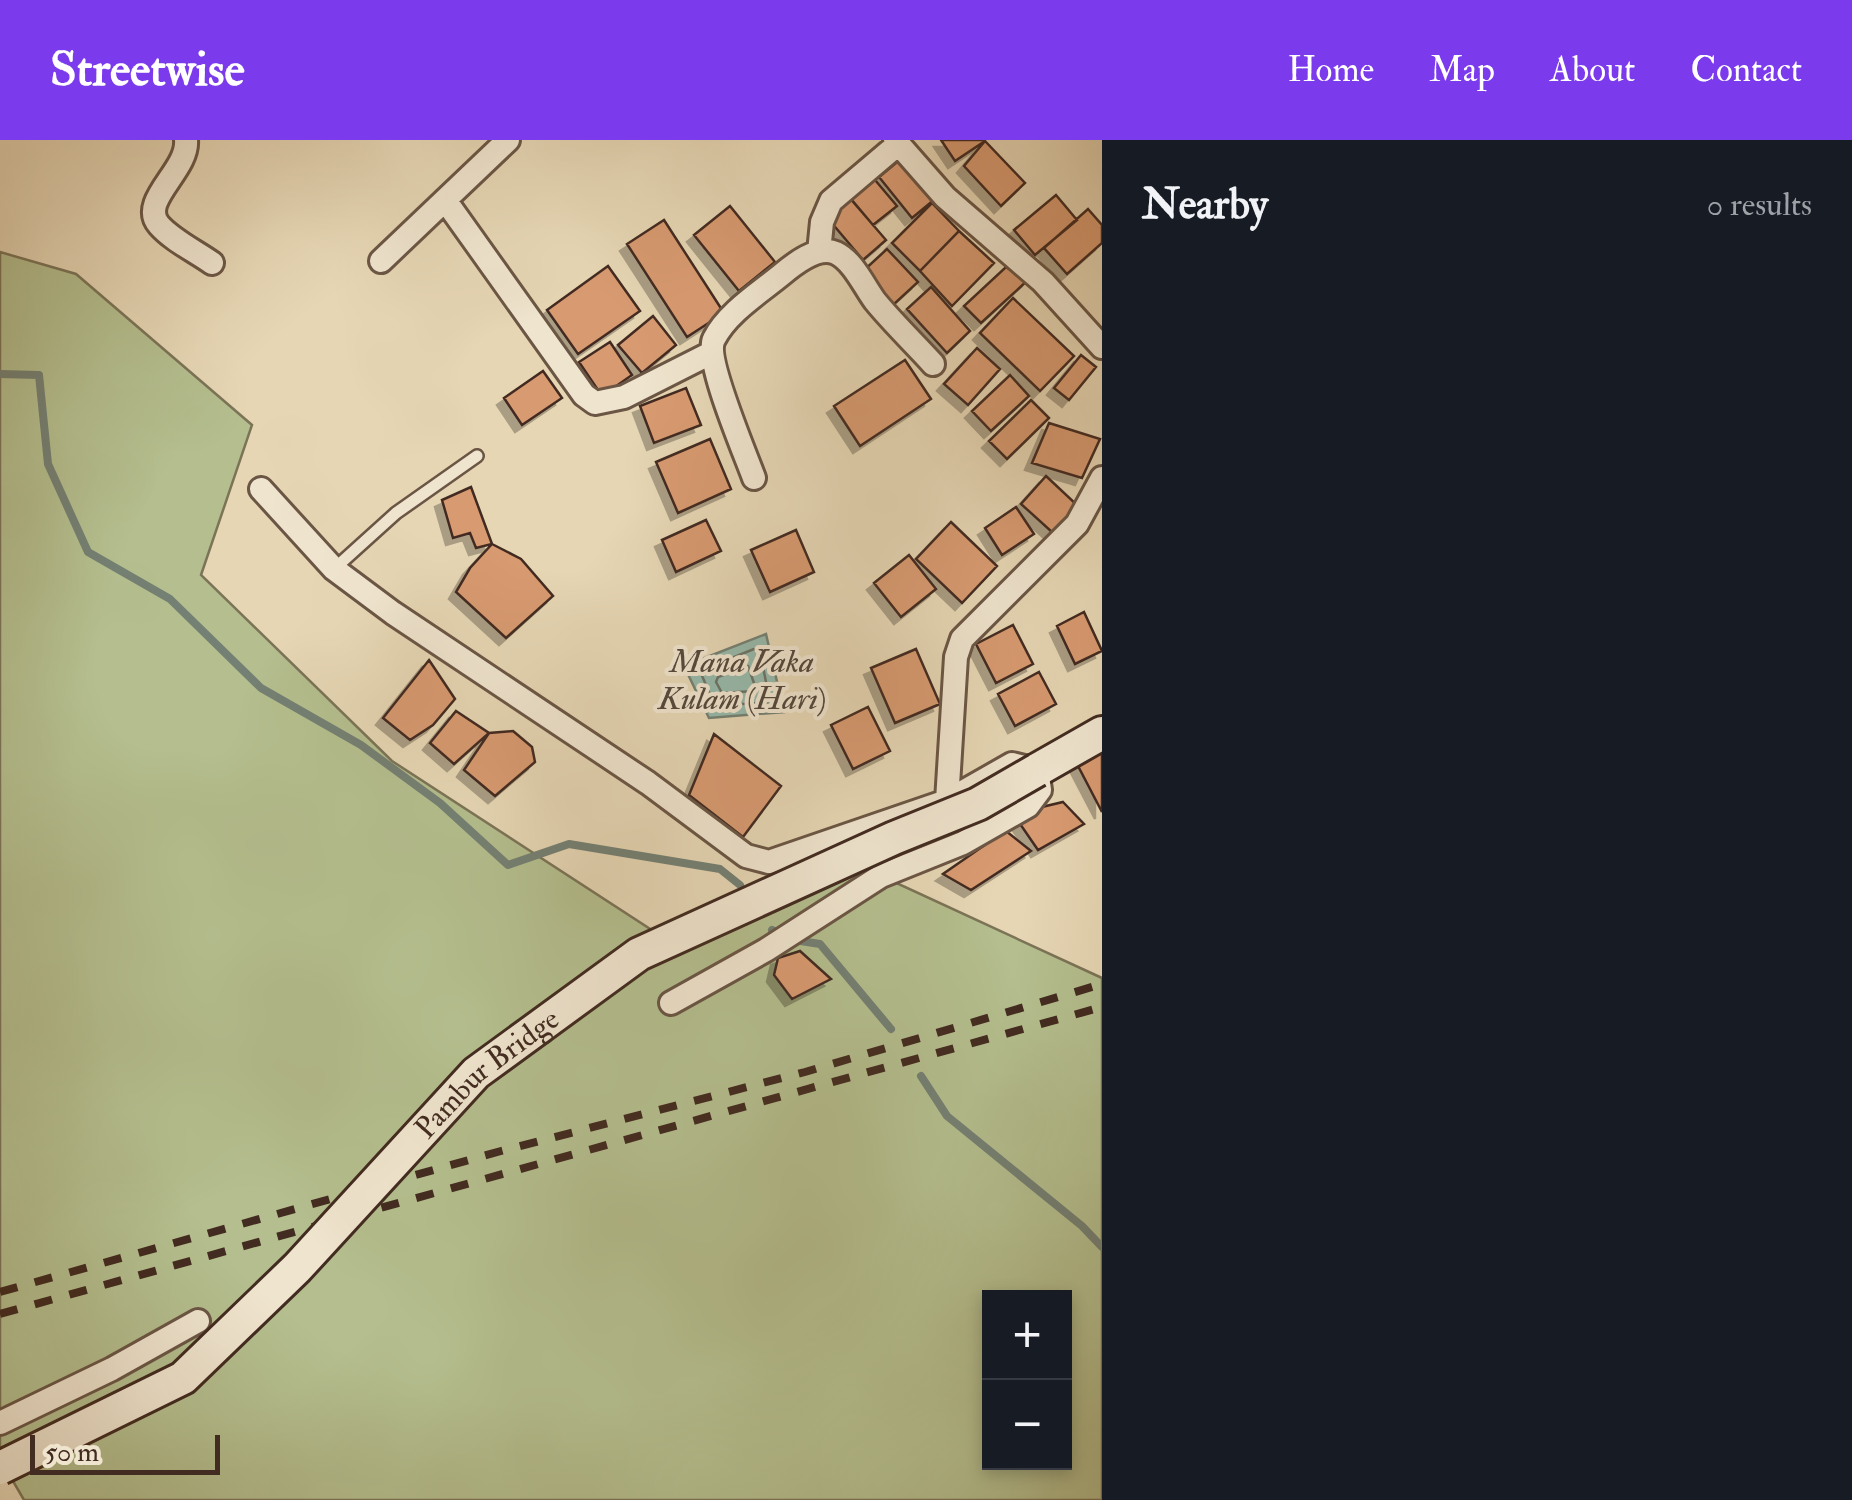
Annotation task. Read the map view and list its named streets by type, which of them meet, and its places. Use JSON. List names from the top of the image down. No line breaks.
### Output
{"streets":{"main road":["Pambur Bridge"]},"water":["Mana Vaka Kulam (Hari)"],"scale_bar":"50 m","page":{"header":"Streetwise","nav":["Home","Map","About","Contact"],"heading":["Nearby","0 results"],"map_buttons":["+","−"],"scale":"50 m"}}
